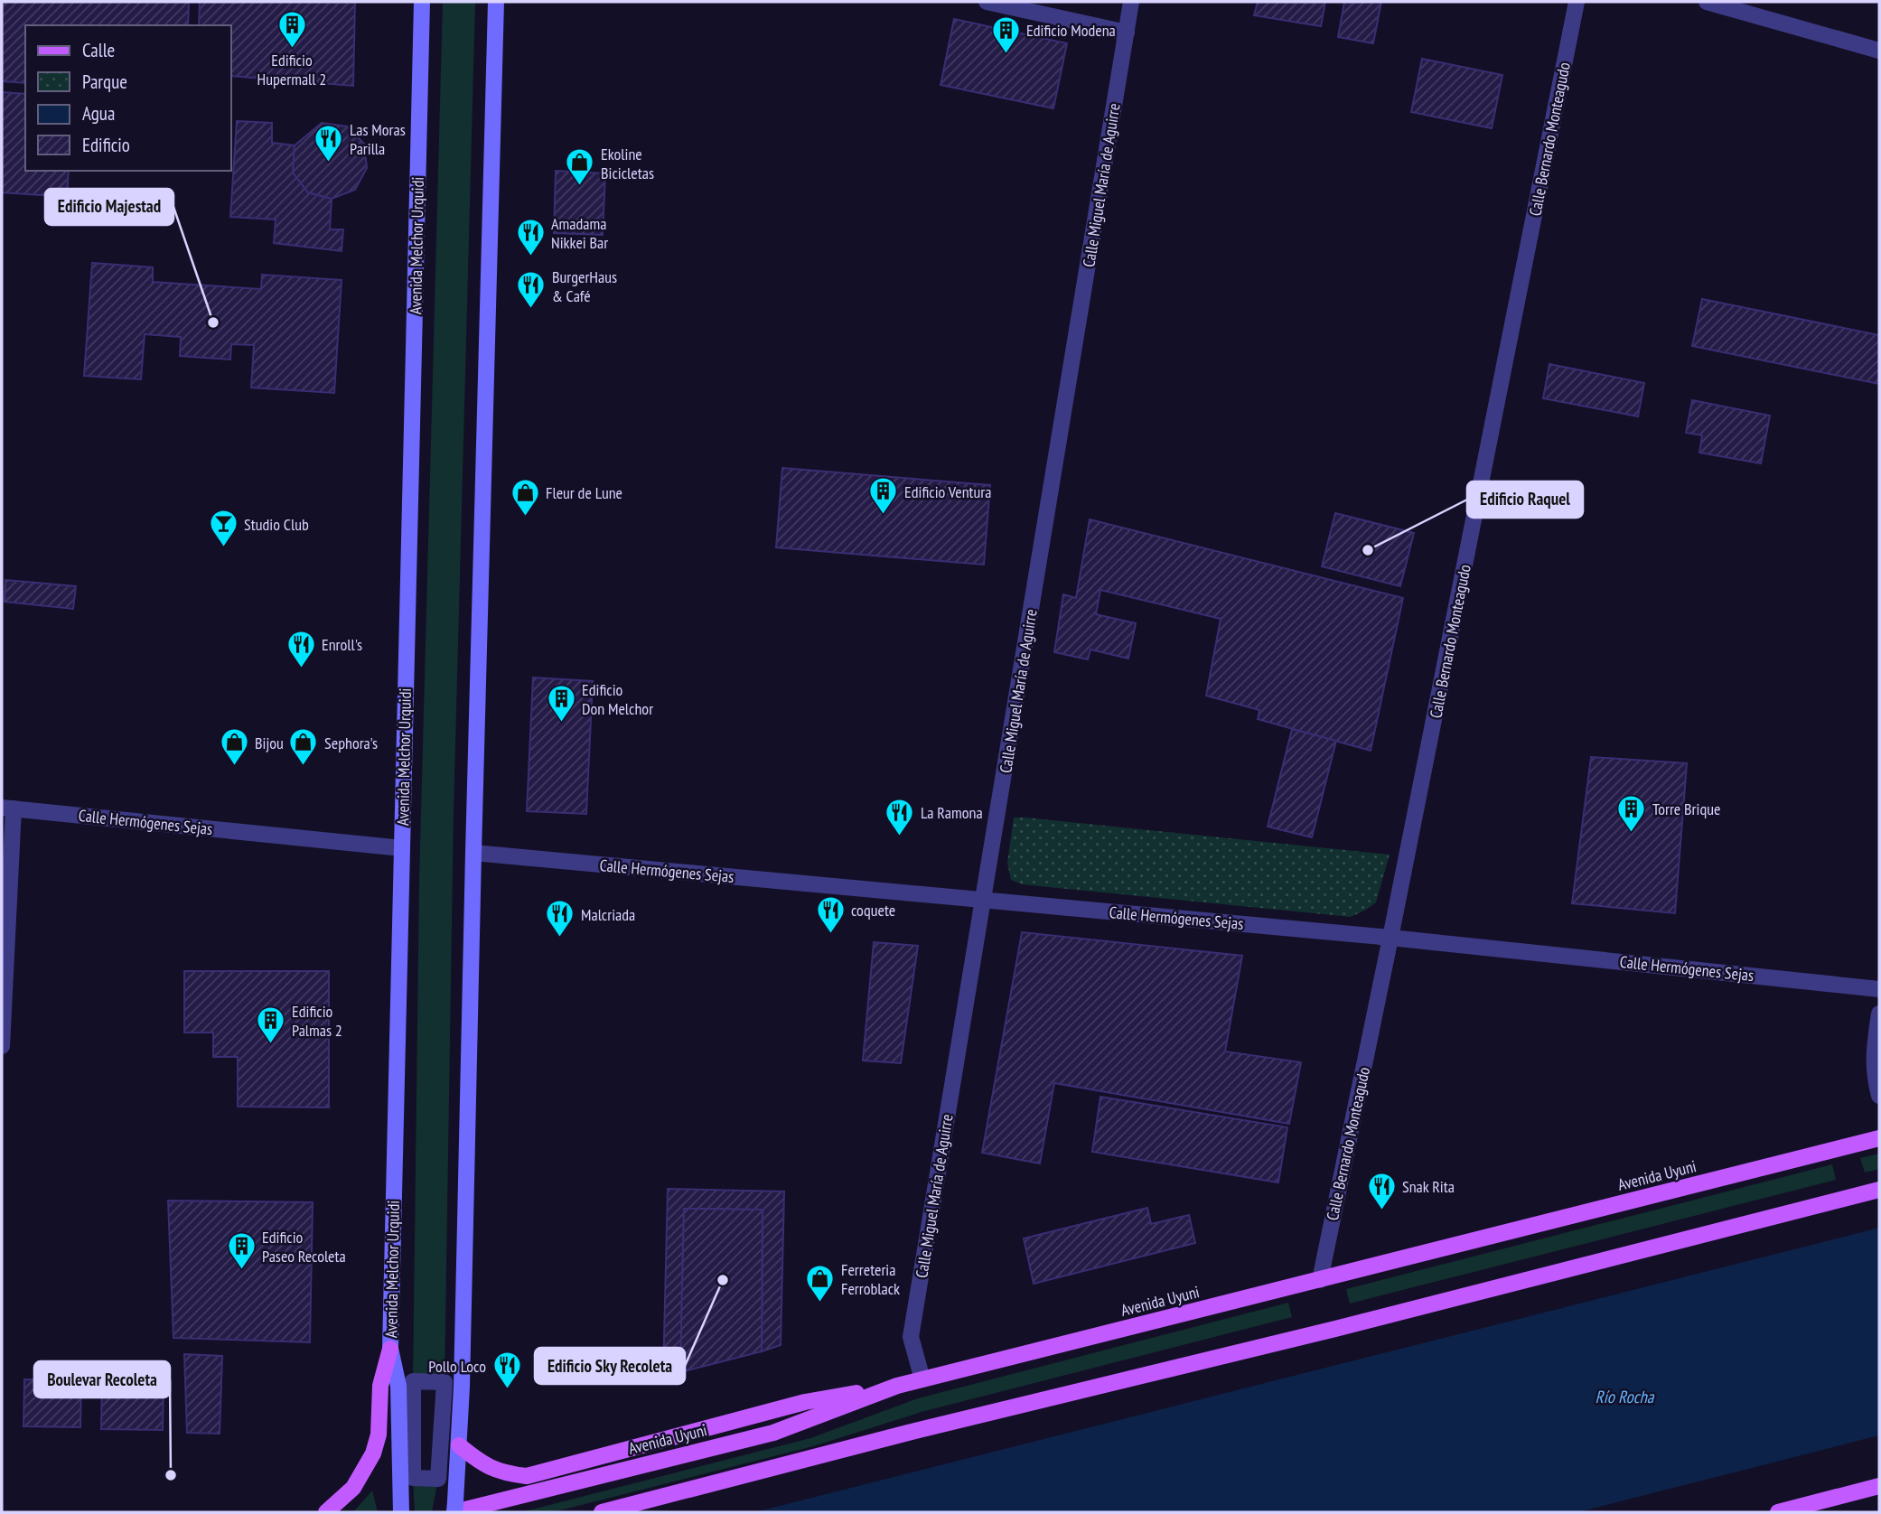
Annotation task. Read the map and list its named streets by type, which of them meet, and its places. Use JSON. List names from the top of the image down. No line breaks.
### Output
{"streets":{"main road":["Avenida Melchor Urquidi","Avenida Uyuni"],"street":["Calle Bernardo Monteagudo","Calle Miguel María de Aguirre","Calle Hermógenes Sejas"]},"crossings":[["Calle Bernardo Monteagudo","Calle Hermógenes Sejas"],["Calle Bernardo Monteagudo","Avenida Uyuni"],["Calle Miguel María de Aguirre","Calle Hermógenes Sejas"],["Calle Miguel María de Aguirre","Avenida Uyuni"],["Avenida Melchor Urquidi","Calle Hermógenes Sejas"]],"water":["Río Rocha"],"places":{"building":["Edificio Hupermall 2","Edificio Modena","Edificio Ventura","Edificio Don Melchor","Torre Brique","Edificio Palmas 2","Edificio Paseo Recoleta"],"restaurant":["Las Moras Parilla","Amadama Nikkei Bar","BurgerHaus & Café","Enroll's","La Ramona","coquete","Malcriada","Snak Rita","Pollo Loco"],"shop":["Ekoline Bicicletas","Fleur de Lune","Bijou","Sephora's","Ferreteria Ferroblack"],"other":["Edificio Majestad","Edificio Raquel","Edificio Sky Recoleta","Boulevar Recoleta"],"bar":["Studio Club"]},"legend":["Calle","Parque","Agua","Edificio"]}
